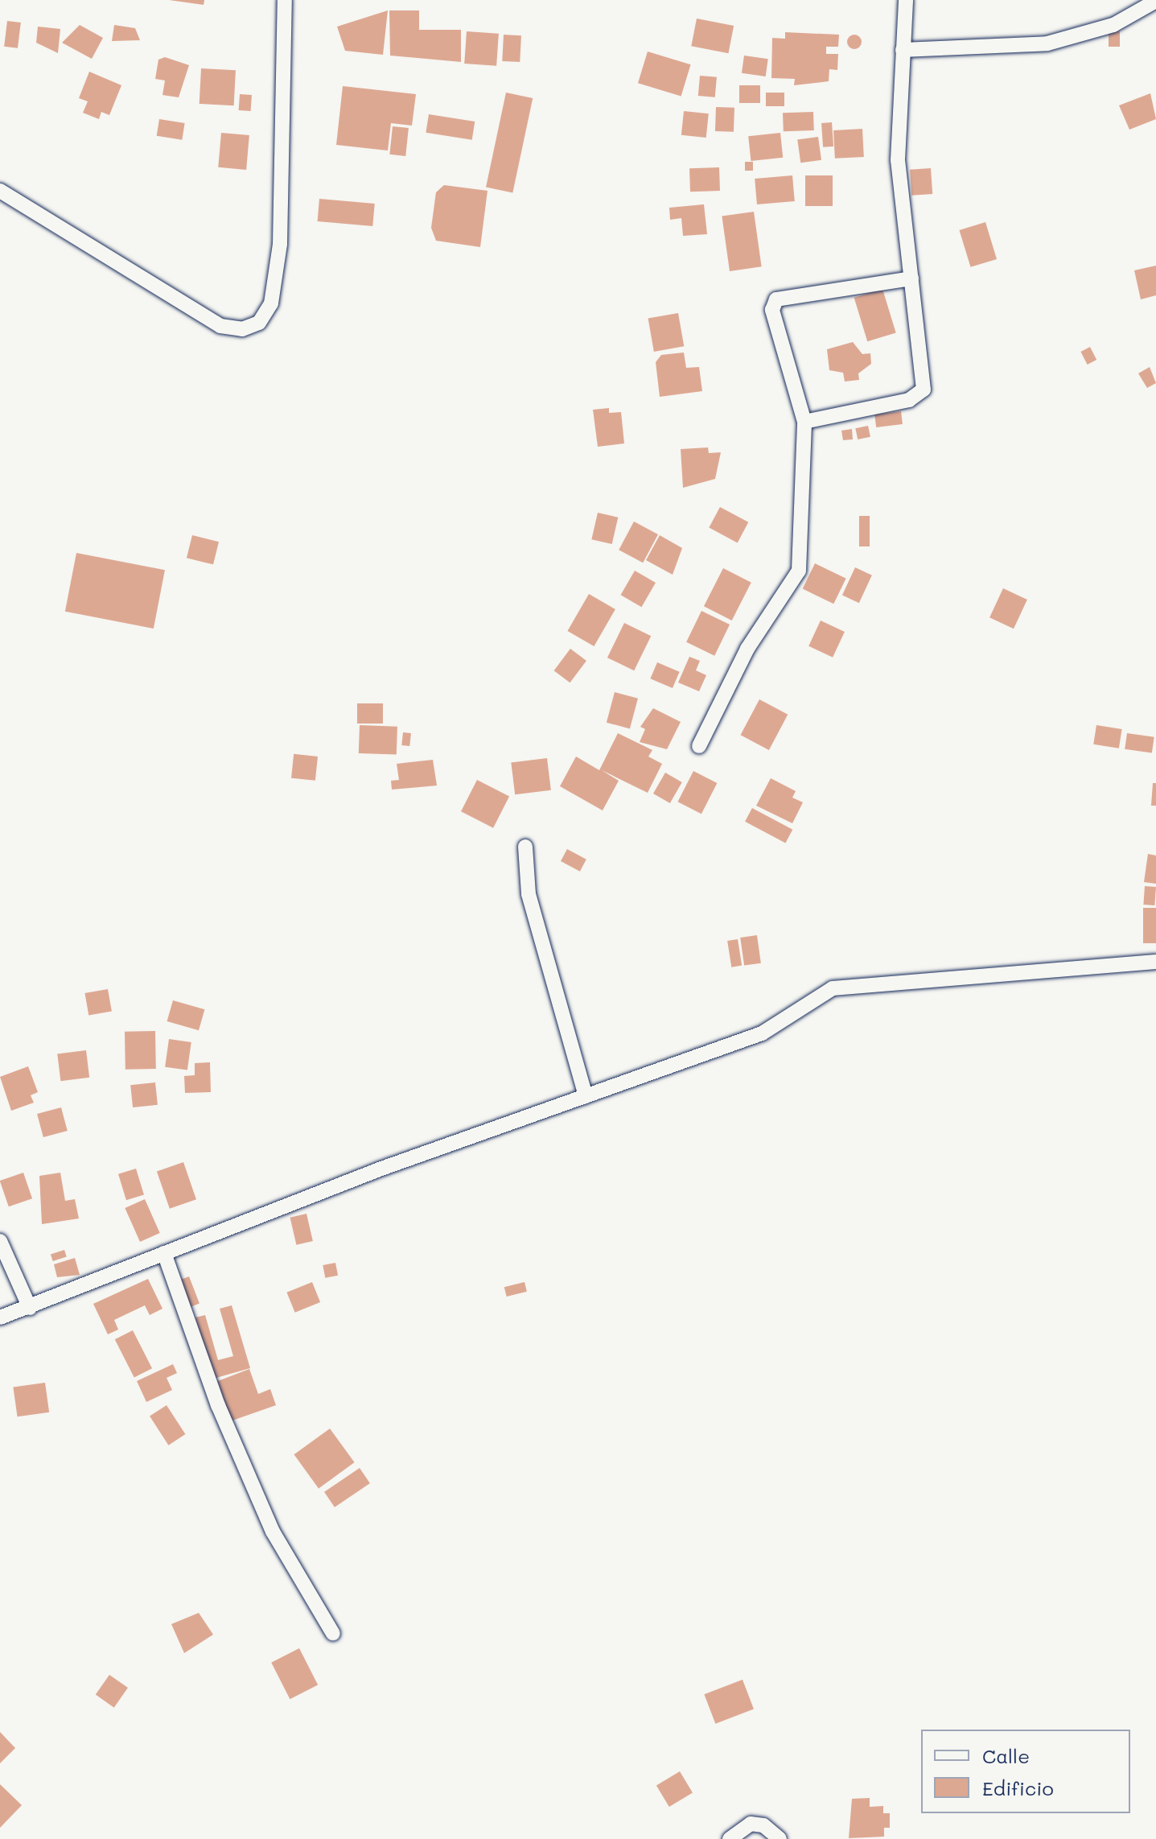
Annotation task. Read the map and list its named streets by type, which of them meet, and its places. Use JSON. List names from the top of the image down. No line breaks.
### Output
{"legend":["Calle","Edificio"]}
